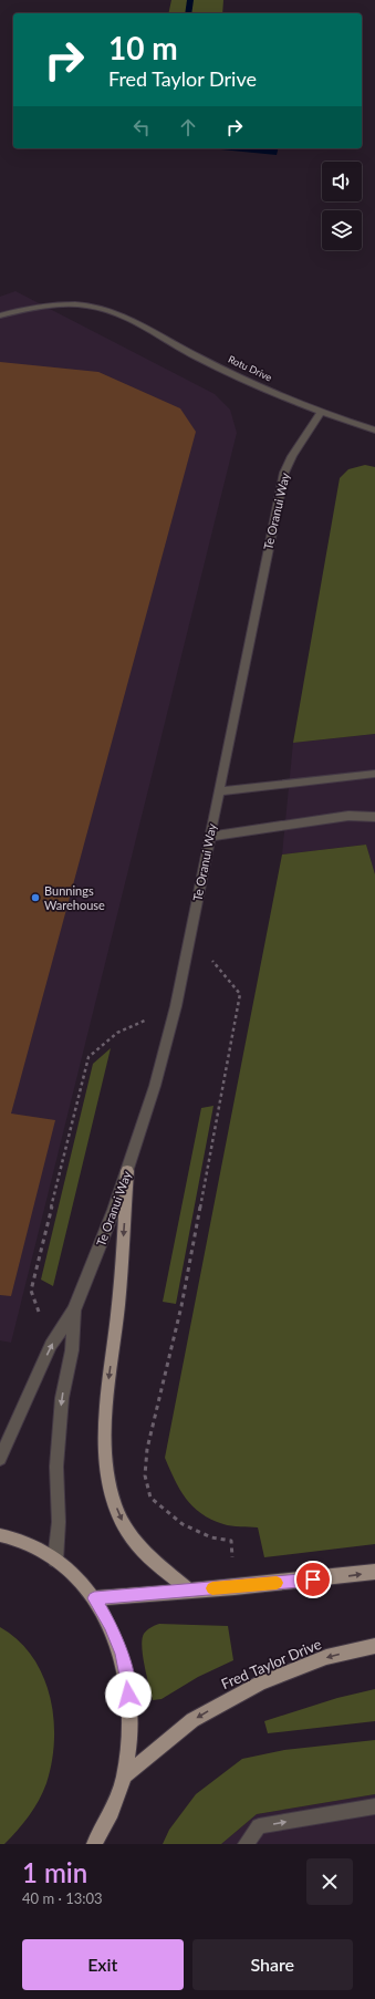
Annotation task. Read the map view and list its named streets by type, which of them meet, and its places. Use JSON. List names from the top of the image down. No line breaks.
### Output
{"streets":{"main road":["Fred Taylor Drive"],"street":["Rotu Drive","Te Oranui Way"]},"crossings":[["Rotu Drive","Te Oranui Way"]],"places":["Bunnings Warehouse"],"page":{"turn":["10 m","Fred Taylor Drive"],"heading":["1 min","40 m · 13:03"],"buttons":["Exit","Share"]}}
